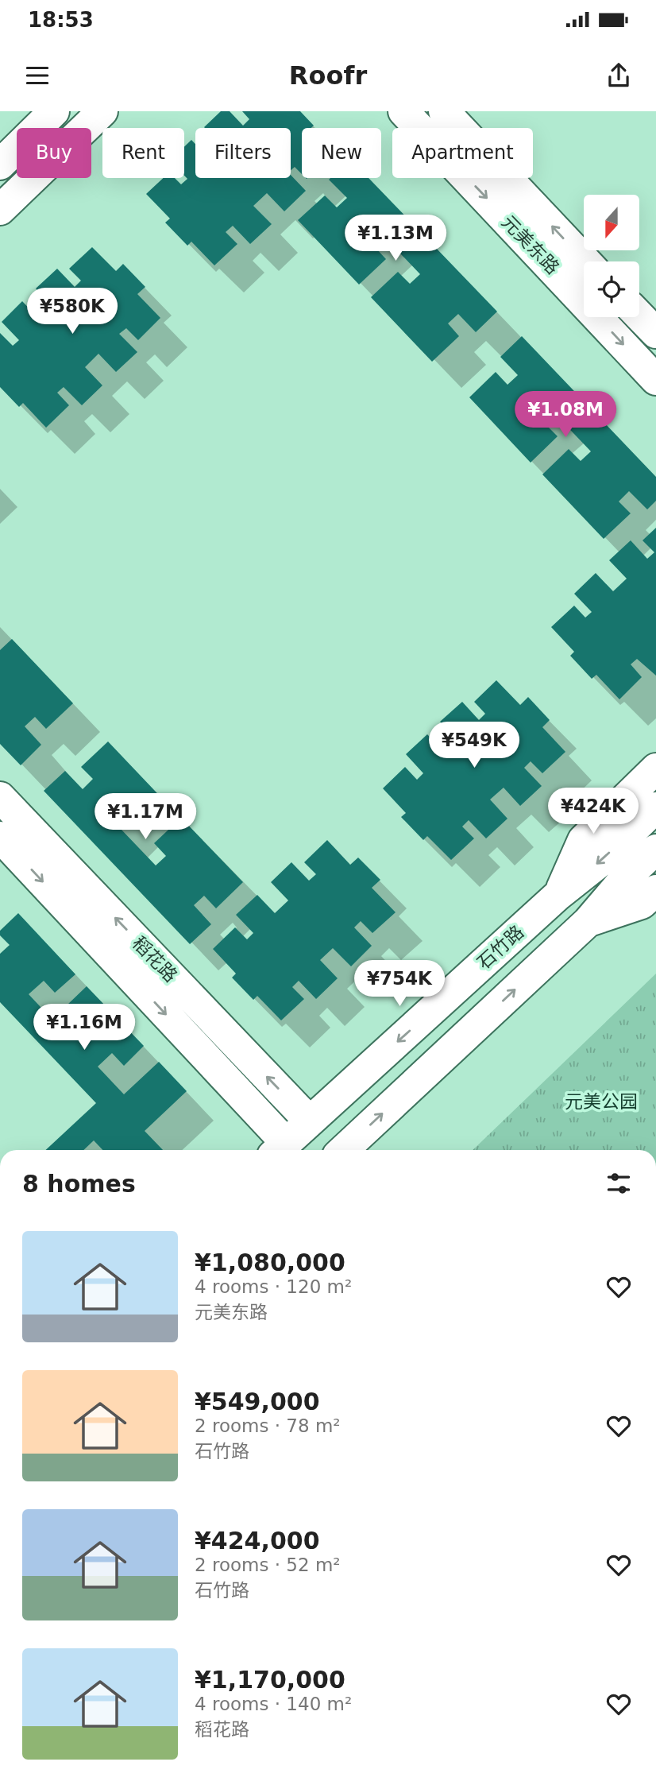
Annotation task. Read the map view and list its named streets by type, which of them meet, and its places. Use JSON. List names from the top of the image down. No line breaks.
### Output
{"streets":{"street":["元美东路","石竹路","稻花路"]},"crossings":[["石竹路","稻花路"]],"parks":["元美公园"],"north":"bottom","page":{"status":"18:53","header":"Roofr","chip":["Buy","Rent","Filters","New","Apartment"],"price":["¥1.13M","¥580K","¥1.08M","¥549K","¥424K","¥1.17M","¥754K","¥1.16M"],"heading":"8 homes","list":[{"name":"¥1,080,000","note":"4 rooms · 120 m² · 元美东路"},{"name":"¥549,000","note":"2 rooms · 78 m² · 石竹路"},{"name":"¥424,000","note":"2 rooms · 52 m² · 石竹路"},{"name":"¥1,170,000","note":"4 rooms · 140 m² · 稻花路"}]}}
